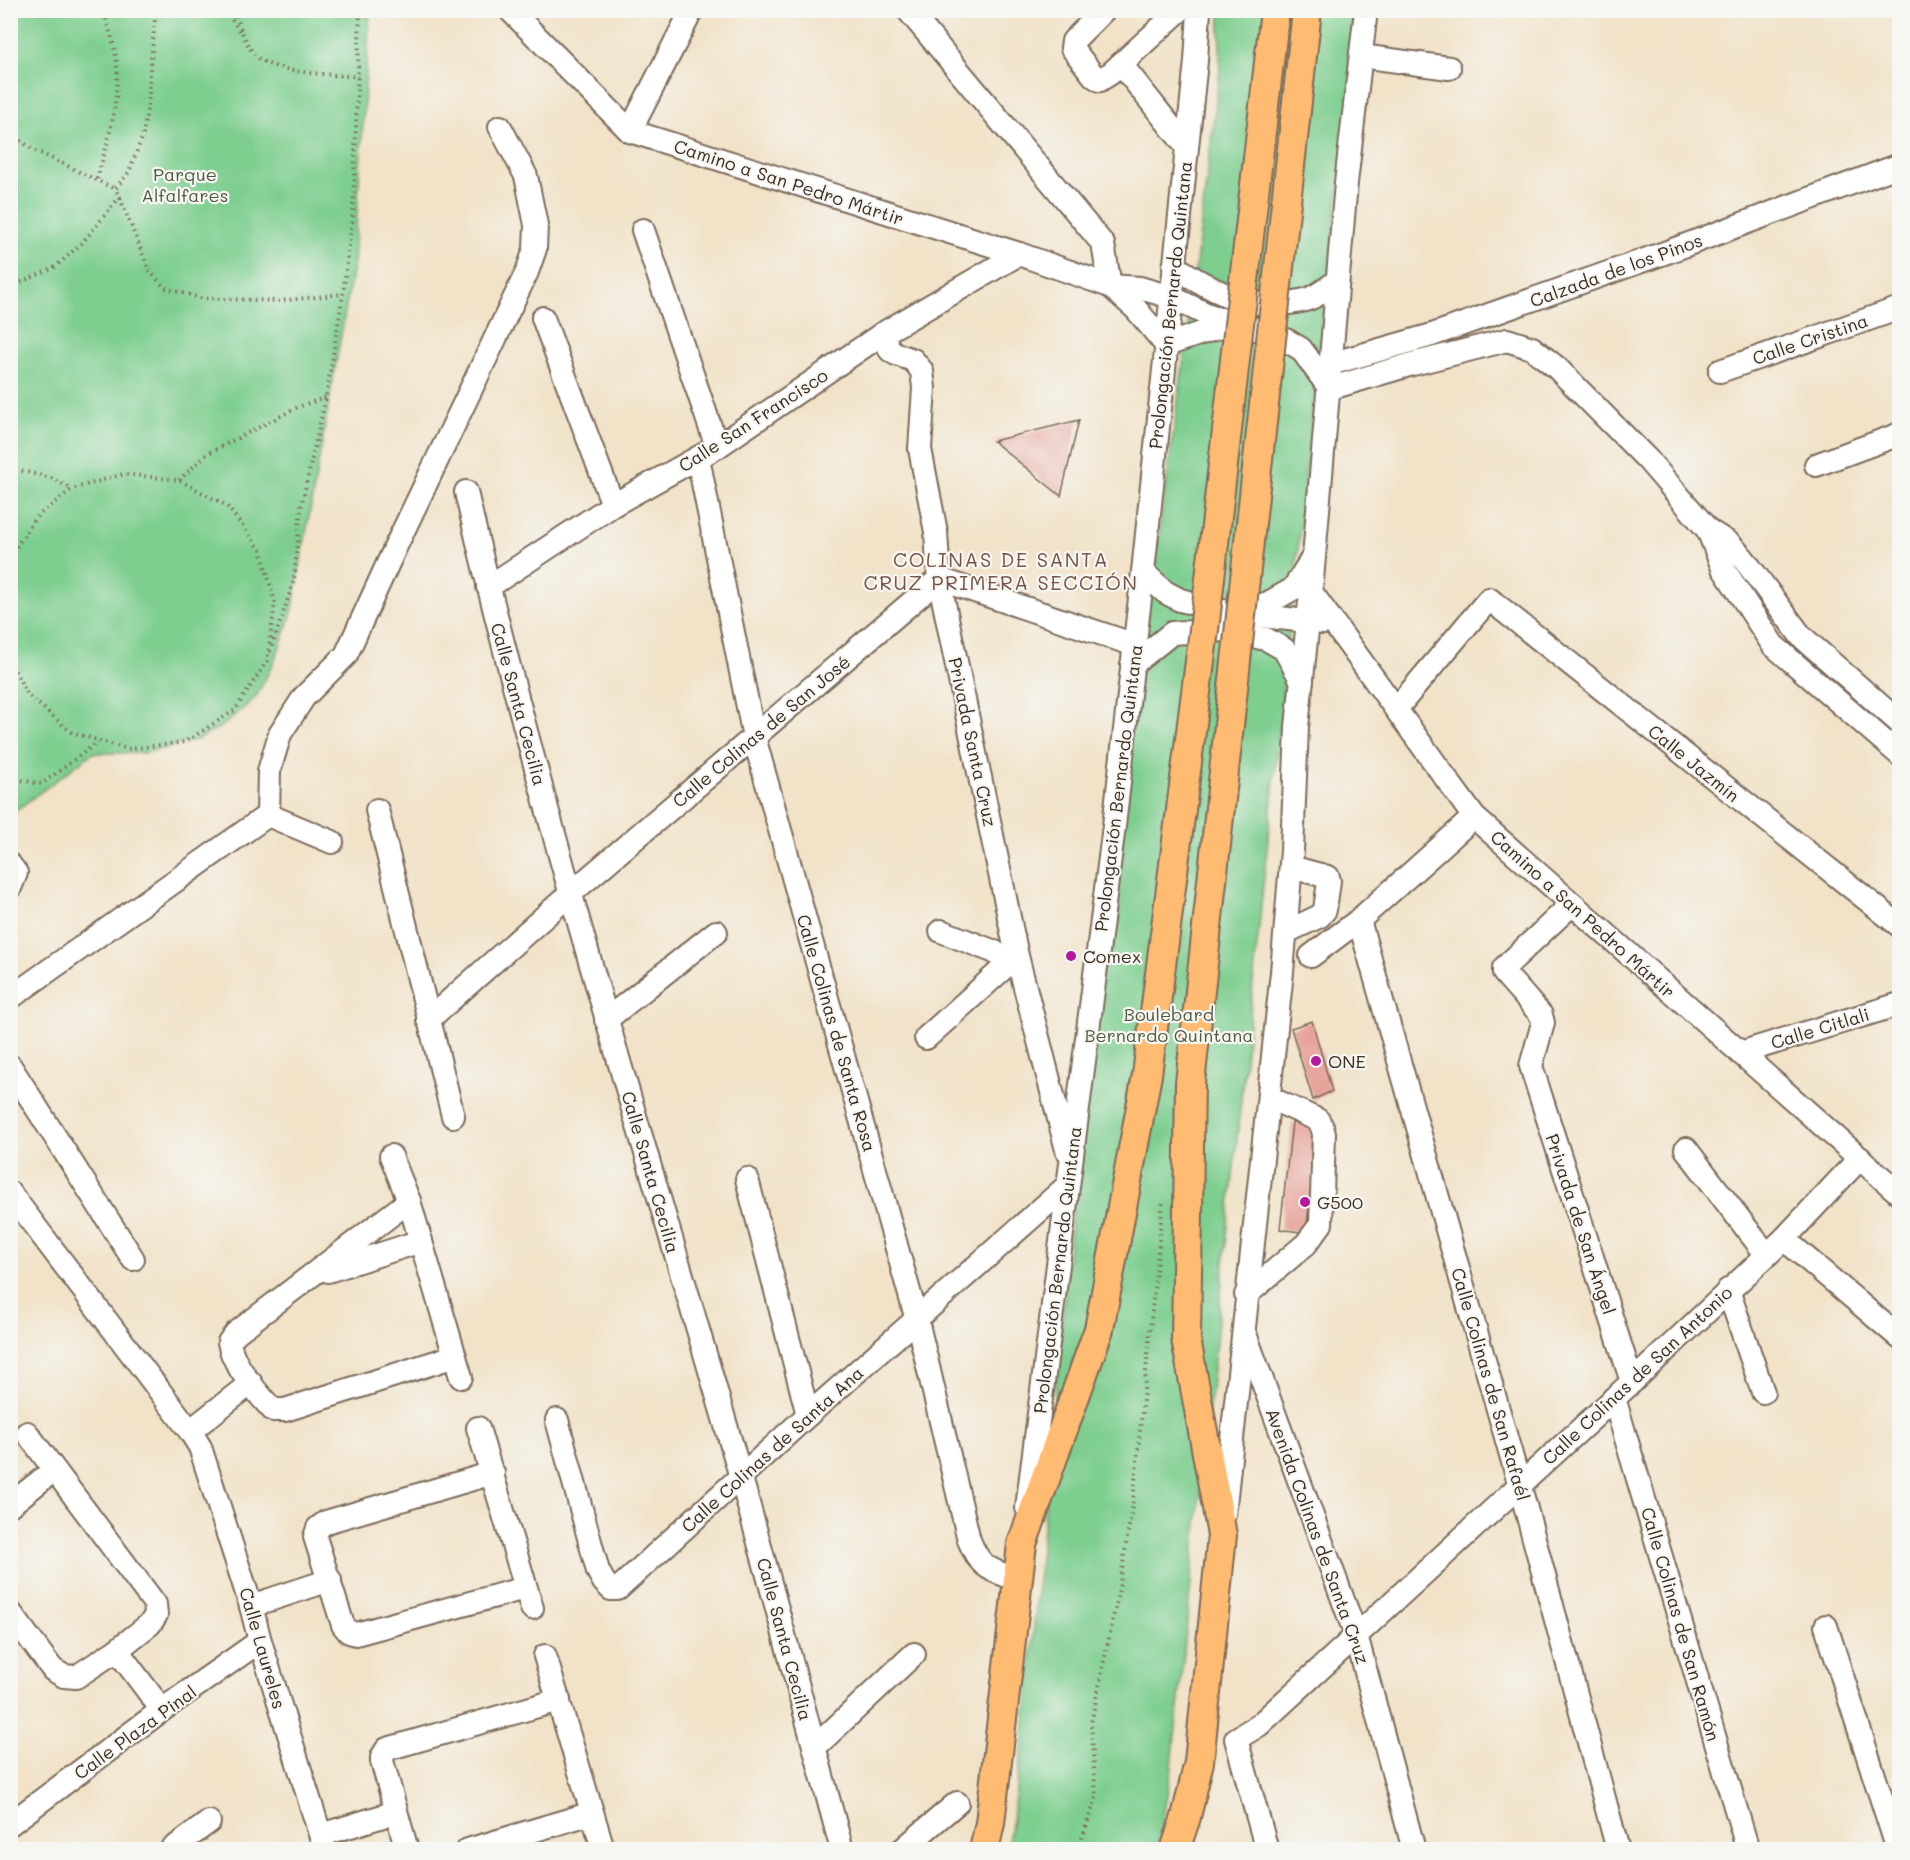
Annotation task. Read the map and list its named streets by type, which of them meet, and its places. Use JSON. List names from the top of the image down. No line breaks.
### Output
{"streets":{"main road":["Prolongación Bernardo Quintana"],"street":["Camino a San Pedro Mártir","Calzada de los Pinos","Calle Cristina","Calle San Francisco","Calle Santa Cecilia","Calle Colinas de San José","Privada Santa Cruz","Calle Jazmín","Calle Citlali","Calle Colinas de Santa Rosa","Privada de San Ángel","Calle Colinas de San Antonio","Calle Colinas de San Rafaél","Calle Colinas de Santa Ana","Avenida Colinas de Santa Cruz","Calle Colinas de San Ramón","Calle Laureles","Calle Plaza Pinal"]},"crossings":[["Camino a San Pedro Mártir","Calzada de los Pinos"],["Camino a San Pedro Mártir","Prolongación Bernardo Quintana"],["Camino a San Pedro Mártir","Calle San Francisco"],["Camino a San Pedro Mártir","Calle Jazmín"],["Camino a San Pedro Mártir","Calle Citlali"],["Camino a San Pedro Mártir","Privada de San Ángel"],["Camino a San Pedro Mártir","Calle Colinas de San Antonio"],["Prolongación Bernardo Quintana","Privada Santa Cruz"],["Prolongación Bernardo Quintana","Calle Colinas de Santa Rosa"],["Prolongación Bernardo Quintana","Calle Colinas de Santa Ana"],["Calle San Francisco","Calle Santa Cecilia"],["Calle San Francisco","Privada Santa Cruz"],["Calle San Francisco","Calle Colinas de Santa Rosa"],["Calle Santa Cecilia","Calle Colinas de San José"],["Calle Santa Cecilia","Calle Colinas de Santa Ana"],["Calle Colinas de San José","Privada Santa Cruz"],["Calle Colinas de San José","Calle Colinas de Santa Rosa"],["Calle Colinas de Santa Rosa","Calle Colinas de Santa Ana"],["Privada de San Ángel","Calle Colinas de San Antonio"],["Calle Colinas de San Antonio","Calle Colinas de San Rafaél"],["Calle Colinas de San Antonio","Avenida Colinas de Santa Cruz"],["Calle Colinas de San Antonio","Calle Colinas de San Ramón"],["Calle Laureles","Calle Plaza Pinal"]],"districts":["COLINAS DE SANTA CRUZ PRIMERA SECCIÓN"],"parks":["Parque Alfalfares","Boulebard Bernardo Quintana"],"places":["Comex","ONE","G500"]}
